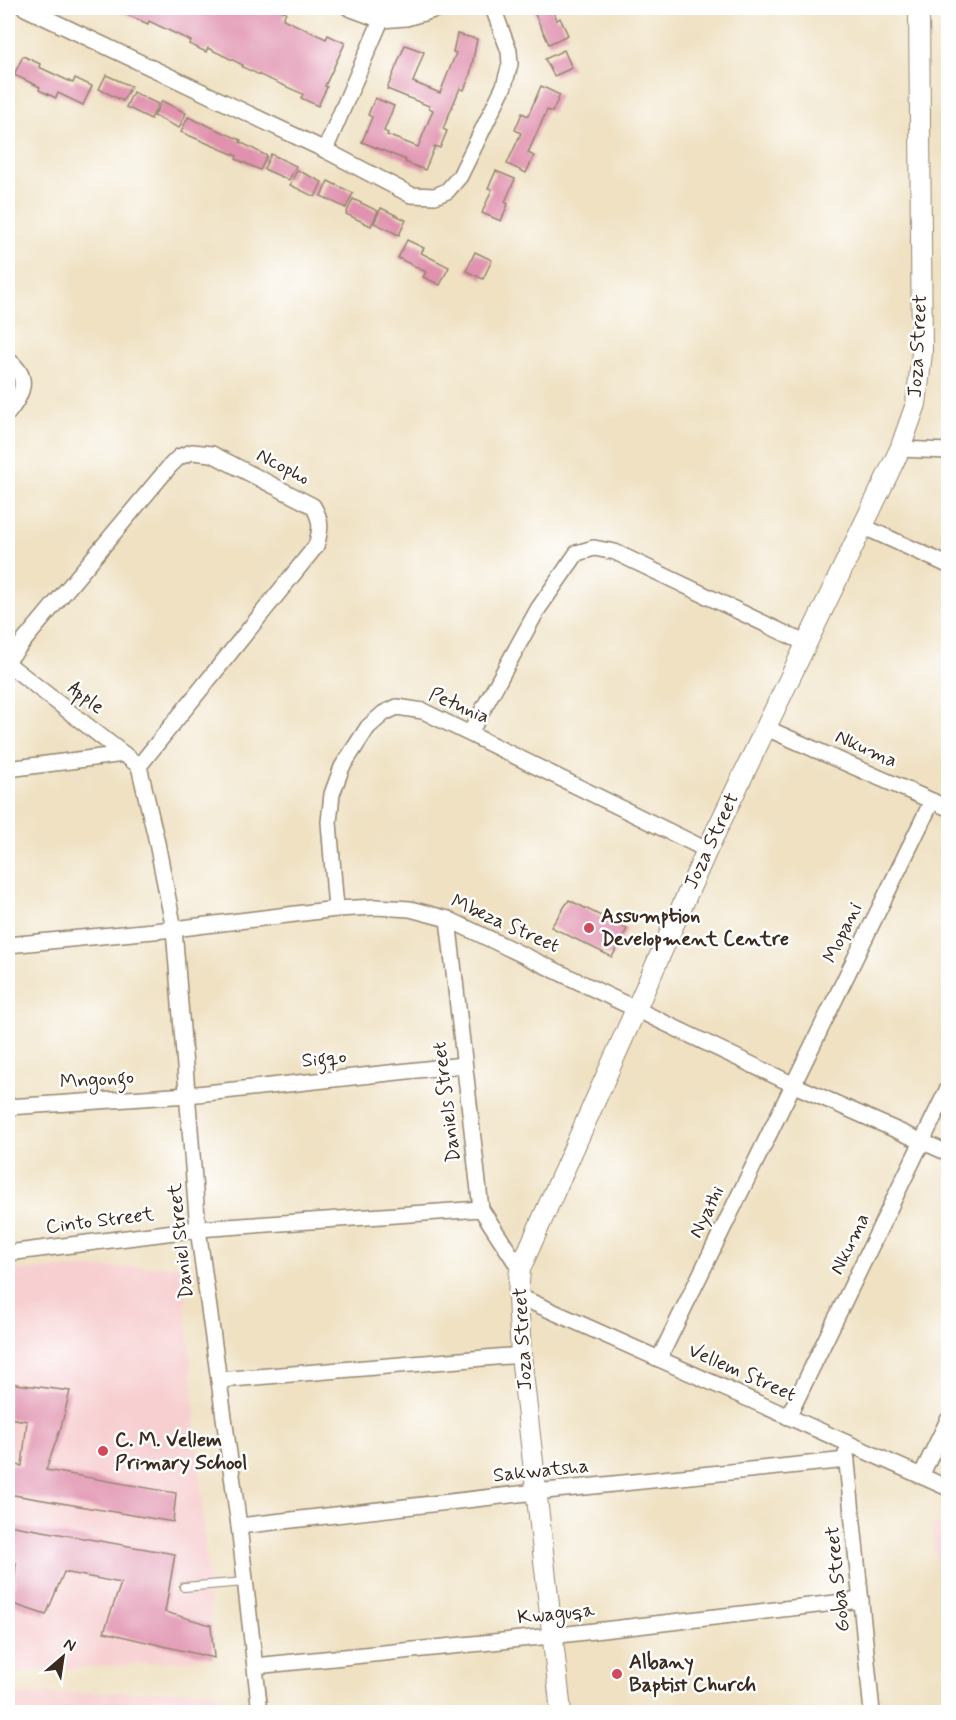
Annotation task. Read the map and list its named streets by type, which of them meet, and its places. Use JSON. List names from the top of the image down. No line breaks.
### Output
{"streets":{"street":["Joza Street","Ncopho","Apple","Petunia","Nkuma","Mbeza Street","Mopani","Sigqo","Mngongo","Daniels Street","Nyathi","Cinto Street","Daniel Street","Vellem Street","Sakwatsha","Goba Street","Kwaguqa"]},"crossings":[["Joza Street","Petunia"],["Joza Street","Nkuma"],["Joza Street","Mbeza Street"],["Joza Street","Daniels Street"],["Joza Street","Vellem Street"],["Joza Street","Sakwatsha"],["Joza Street","Kwaguqa"],["Ncopho","Apple"],["Ncopho","Daniel Street"],["Apple","Daniel Street"],["Petunia","Mbeza Street"],["Nkuma","Mbeza Street"],["Nkuma","Mopani"],["Nkuma","Vellem Street"],["Mbeza Street","Mopani"],["Mbeza Street","Daniels Street"],["Mbeza Street","Nyathi"],["Mbeza Street","Daniel Street"],["Mopani","Nyathi"],["Sigqo","Mngongo"],["Sigqo","Daniels Street"],["Sigqo","Daniel Street"],["Mngongo","Daniel Street"],["Daniels Street","Cinto Street"],["Nyathi","Vellem Street"],["Cinto Street","Daniel Street"],["Daniel Street","Sakwatsha"],["Daniel Street","Kwaguqa"],["Vellem Street","Goba Street"],["Sakwatsha","Goba Street"],["Goba Street","Kwaguqa"]],"places":["Assumption Development Centre","C. M. Vellem Primary School","Albany Baptist Church"],"north":"top right"}
